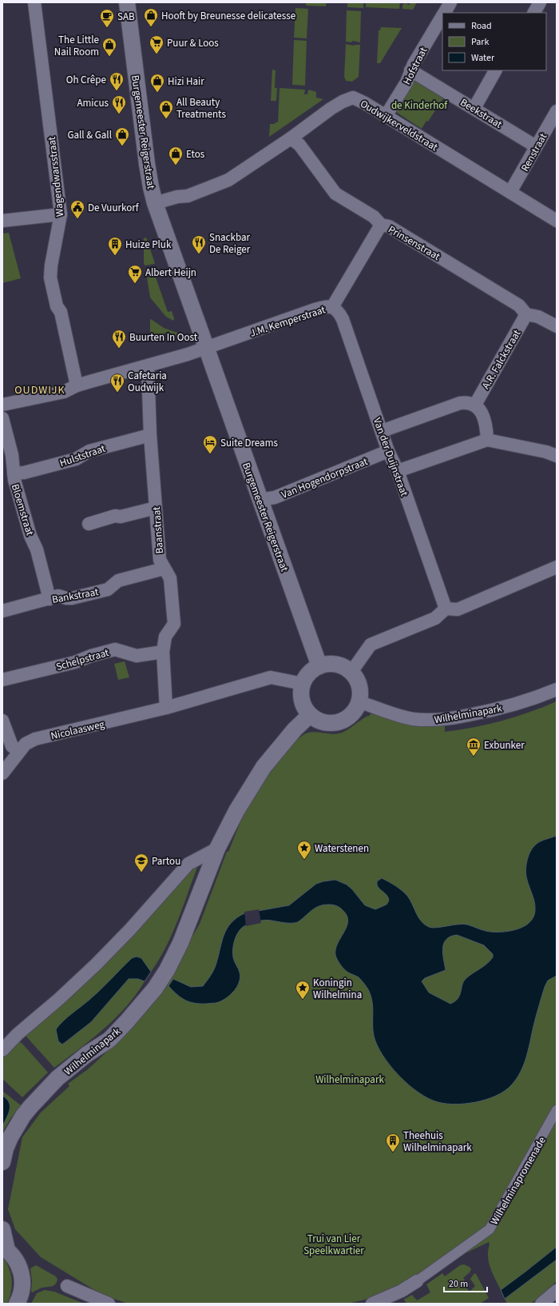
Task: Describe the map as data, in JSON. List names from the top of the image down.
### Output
{
  "streets": {
    "street": [
      "Hofstraat",
      "Beekstraat",
      "Oudwijkerveldstraat",
      "Burgemeester Reigerstraat",
      "Renstraat",
      "Wagendwarsstraat",
      "Prinsenstraat",
      "J.M. Kemperstraat",
      "A.R. Falckstraat",
      "Hulststraat",
      "Van der Duijnstraat",
      "Van Hogendorpstraat",
      "Bloemstraat",
      "Baanstraat",
      "Bankstraat",
      "Schelpstraat",
      "Wilhelminapark",
      "Nicolaasweg",
      "Wilhelminapromenade"
    ]
  },
  "crossings": [
    ["Hofstraat", "Beekstraat"],
    ["Hofstraat", "Oudwijkerveldstraat"],
    ["Beekstraat", "Renstraat"],
    ["Oudwijkerveldstraat", "Burgemeester Reigerstraat"],
    ["Oudwijkerveldstraat", "Renstraat"],
    ["Oudwijkerveldstraat", "Prinsenstraat"],
    ["Burgemeester Reigerstraat", "J.M. Kemperstraat"],
    ["Burgemeester Reigerstraat", "Van Hogendorpstraat"],
    ["Burgemeester Reigerstraat", "Wilhelminapark"],
    ["Burgemeester Reigerstraat", "Nicolaasweg"],
    ["Prinsenstraat", "J.M. Kemperstraat"],
    ["Prinsenstraat", "A.R. Falckstraat"],
    ["J.M. Kemperstraat", "Van der Duijnstraat"],
    ["Hulststraat", "Bloemstraat"],
    ["Hulststraat", "Baanstraat"],
    ["Van der Duijnstraat", "Van Hogendorpstraat"],
    ["Bloemstraat", "Bankstraat"],
    ["Baanstraat", "Bankstraat"],
    ["Baanstraat", "Schelpstraat"],
    ["Baanstraat", "Nicolaasweg"],
    ["Wilhelminapark", "Nicolaasweg"]
  ],
  "districts": ["OUDWIJK"],
  "parks": ["de Kinderhof", "Wilhelminapark", "Trui van Lier Speelkwartier"],
  "places": {
    "shop": [
      "Hooft by Breunesse delicatesse",
      "The Little Nail Room",
      "Hizi Hair",
      "All Beauty Treatments",
      "Gall & Gall",
      "Etos"
    ],
    "cafe": ["SAB"],
    "supermarket": ["Puur & Loos", "Albert Heijn"],
    "restaurant": [
      "Oh Crêpe",
      "Amicus",
      "Snackbar De Reiger",
      "Buurten In Oost",
      "Cafetaria Oudwijk"
    ],
    "public building": ["De Vuurkorf"],
    "building": ["Huize Pluk", "Theehuis Wilhelminapark"],
    "hotel": ["Suite Dreams"],
    "museum": ["Exbunker"],
    "place": ["Waterstenen", "Koningin Wilhelmina"],
    "school or university": ["Partou"]
  },
  "legend": ["Road", "Park", "Water"],
  "scale_bar": "20 m"
}
